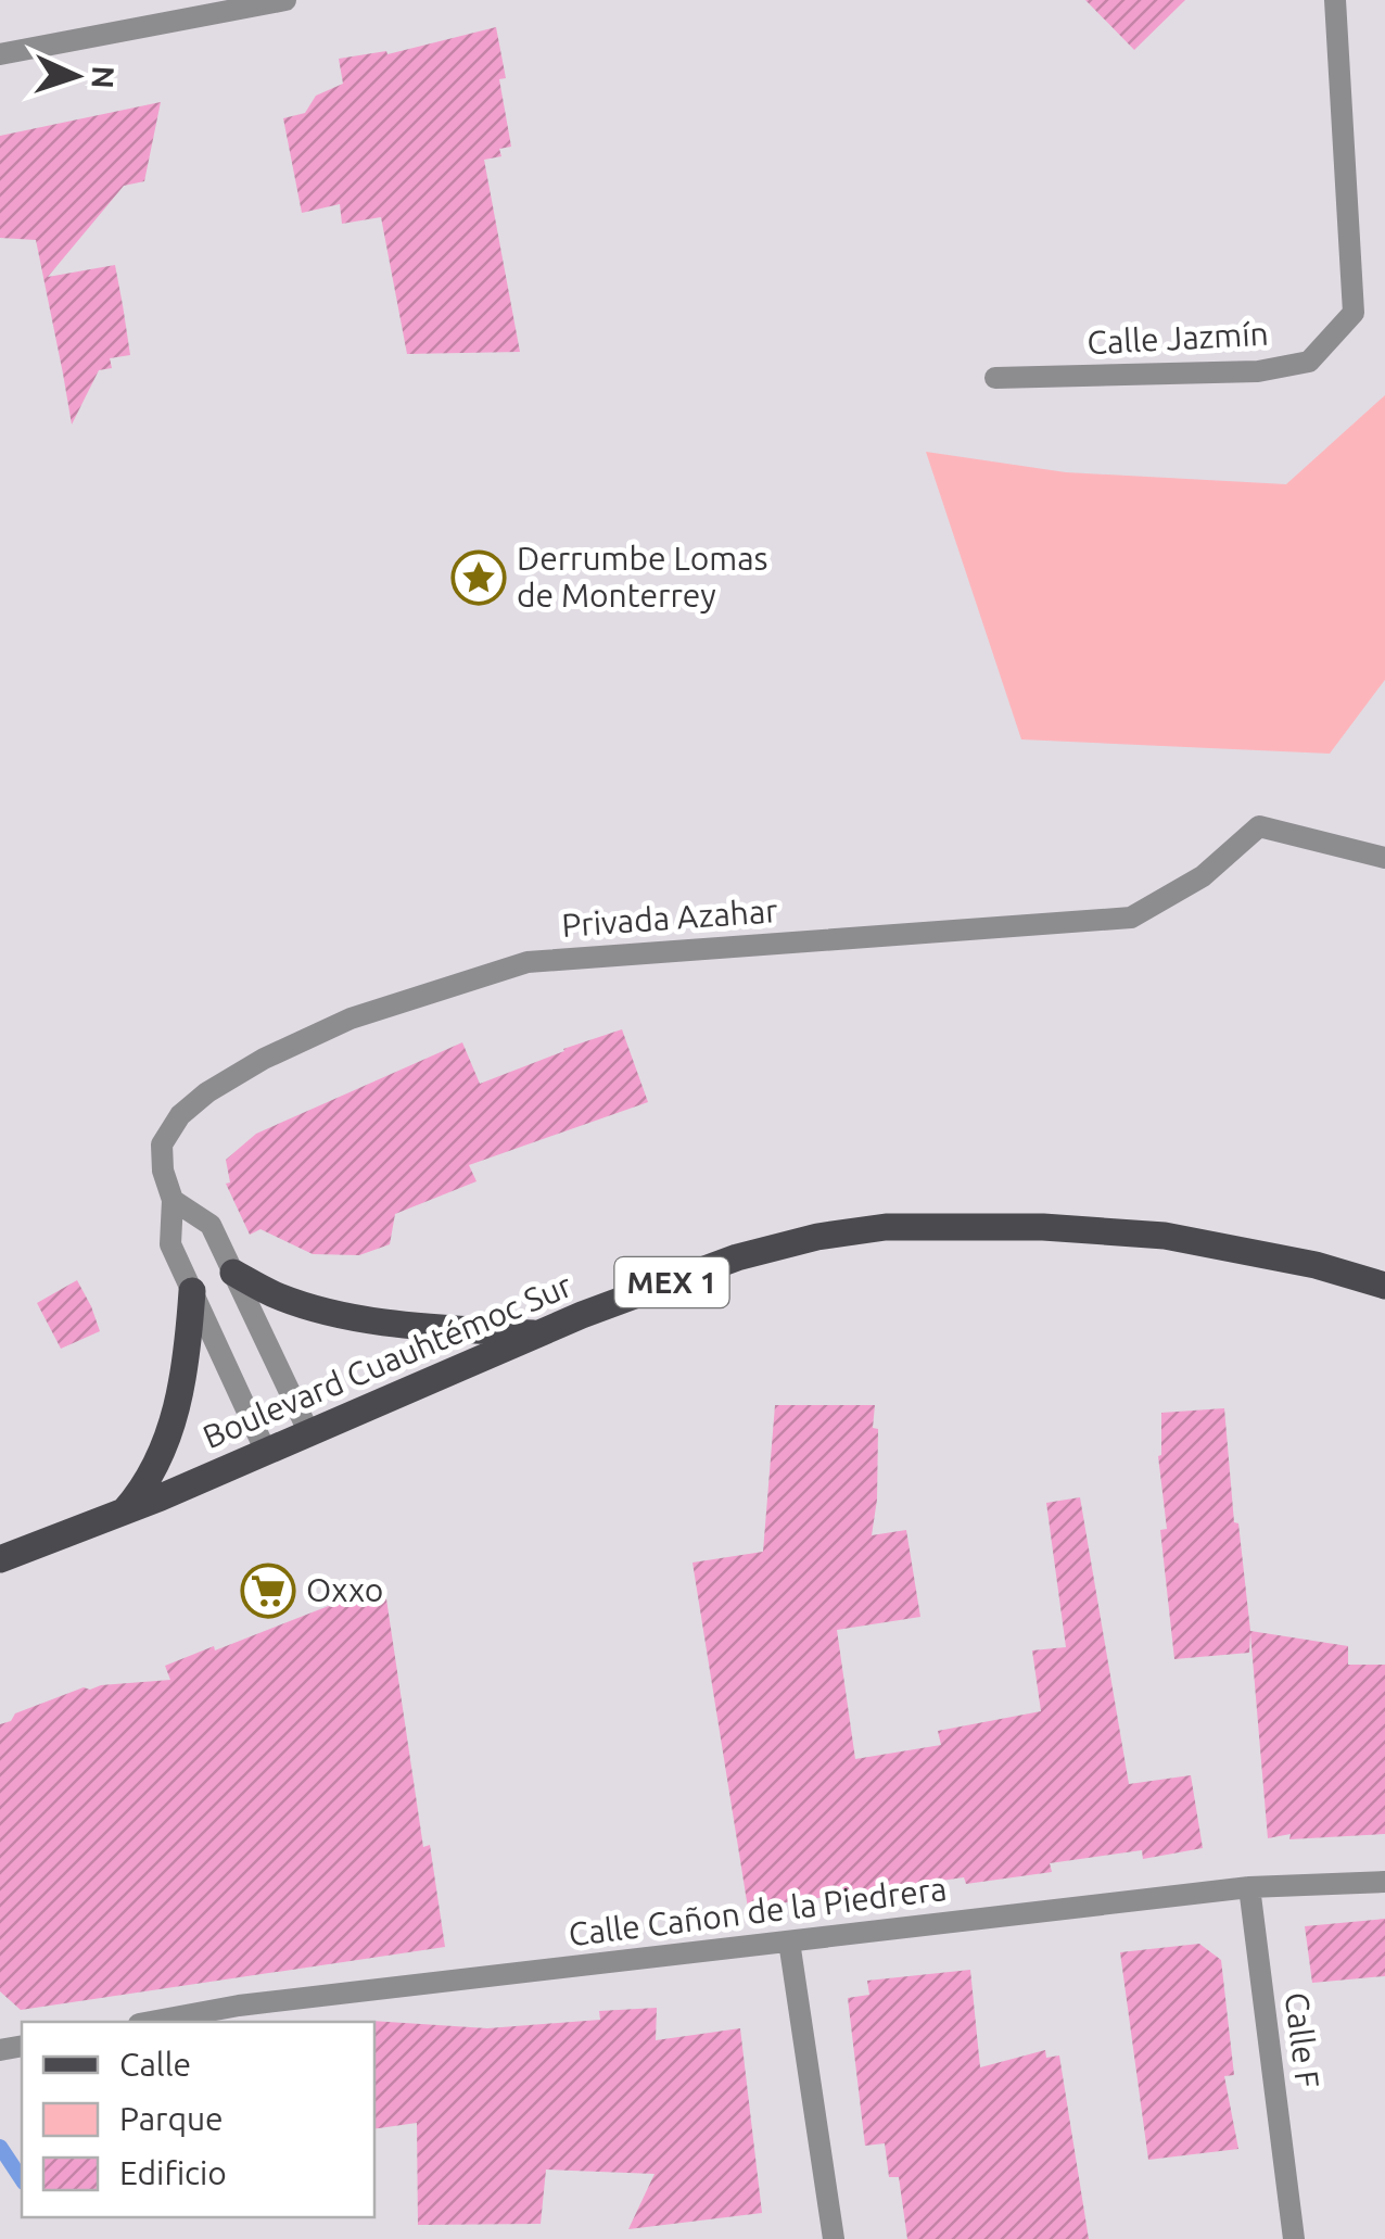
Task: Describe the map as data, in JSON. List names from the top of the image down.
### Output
{
  "streets": {
    "main road": ["MEX 1", "Boulevard Cuauhtémoc Sur"],
    "street": [
      "Calle Jazmín",
      "Privada Azahar",
      "Calle Cañon de la Piedrera",
      "Calle F"
    ]
  },
  "crossings": [
    ["Privada Azahar", "Boulevard Cuauhtémoc Sur"],
    ["Calle Cañon de la Piedrera", "Calle F"]
  ],
  "places": {
    "place": ["Derrumbe Lomas de Monterrey"],
    "supermarket": ["Oxxo"]
  },
  "legend": ["Calle", "Parque", "Edificio"],
  "north": "right"
}
